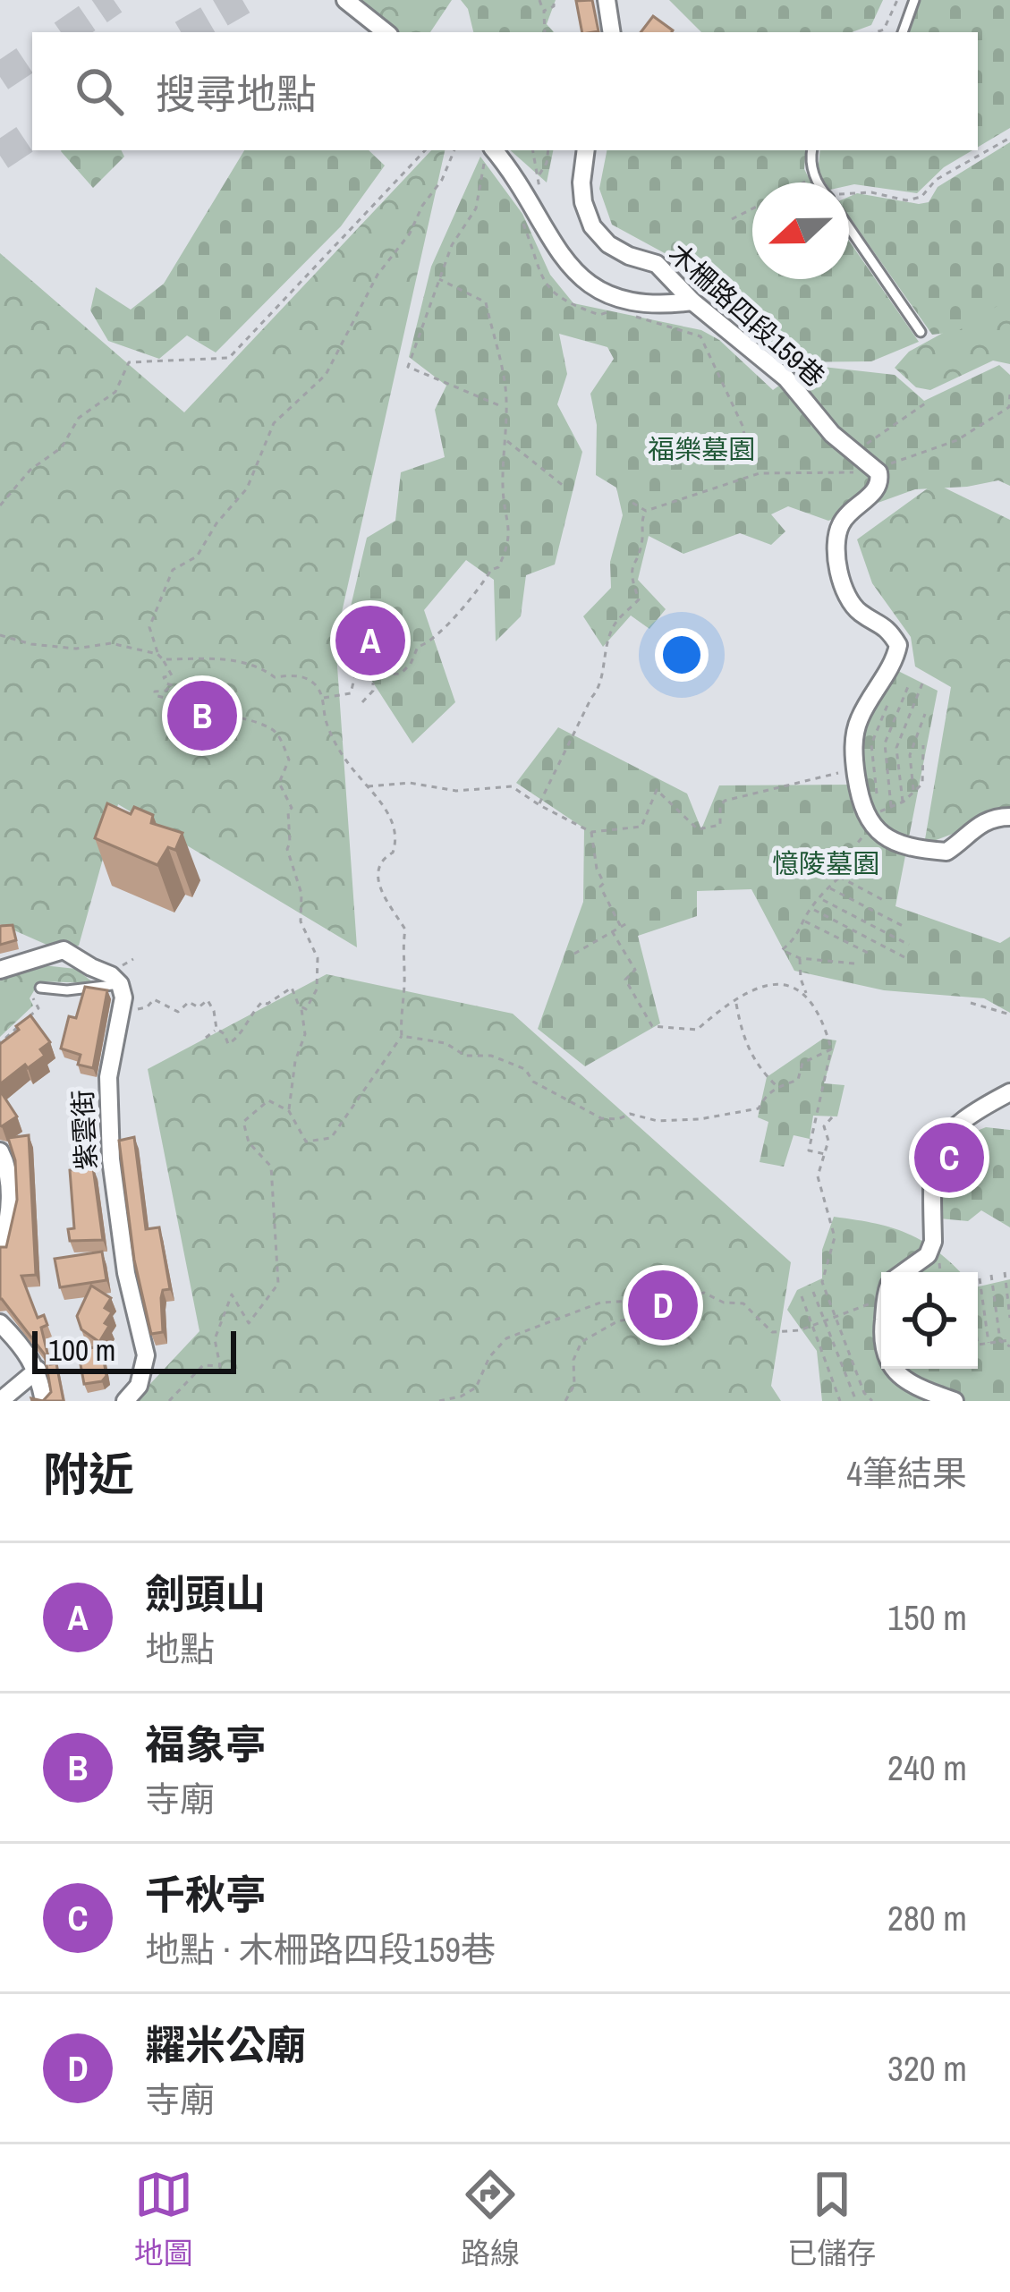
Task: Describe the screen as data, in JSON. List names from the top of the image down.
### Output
{
  "streets": {
    "street": ["木柵路四段159巷", "紫雲街"]
  },
  "parks": ["福樂墓園", "憶陵墓園"],
  "scale_bar": "100 m",
  "north": "left",
  "page": {
    "search": "搜尋地點",
    "pins": [
      "A",
      "B",
      "C",
      "D"
    ],
    "scale": "100 m",
    "heading": ["附近", "4筆結果"],
    "list": [
      {
        "mark": "A",
        "name": "劍頭山",
        "note": "地點",
        "value": "150 m"
      },
      {
        "mark": "B",
        "name": "福象亭",
        "note": "寺廟",
        "value": "240 m"
      },
      {
        "mark": "C",
        "name": "千秋亭",
        "note": "地點 · 木柵路四段159巷",
        "value": "280 m"
      },
      {
        "mark": "D",
        "name": "糶米公廟",
        "note": "寺廟",
        "value": "320 m"
      }
    ],
    "nav": ["地圖", "路線", "已儲存"]
  }
}
